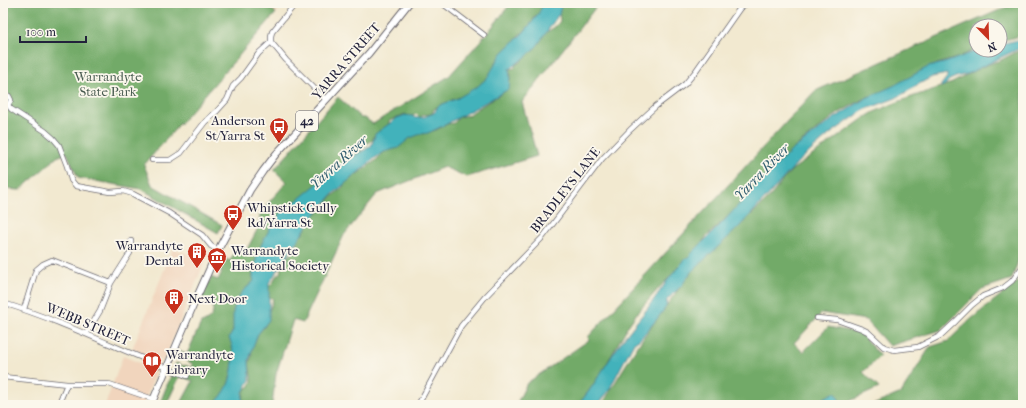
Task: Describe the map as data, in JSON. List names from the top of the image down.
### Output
{
  "streets": {
    "main road": ["YARRA STREET", "42"],
    "street": ["BRADLEYS LANE", "WEBB STREET"]
  },
  "crossings": [
    ["YARRA STREET", "WEBB STREET"]
  ],
  "water": ["Yarra River"],
  "parks": ["Warrandyte State Park"],
  "places": {
    "bus stop": ["Anderson St/Yarra St", "Whipstick Gully Rd/Yarra St"],
    "building": ["Warrandyte Dental", "Next Door"],
    "museum": ["Warrandyte Historical Society"],
    "library": ["Warrandyte Library"]
  },
  "scale_bar": "100 m",
  "north": "bottom right"
}
